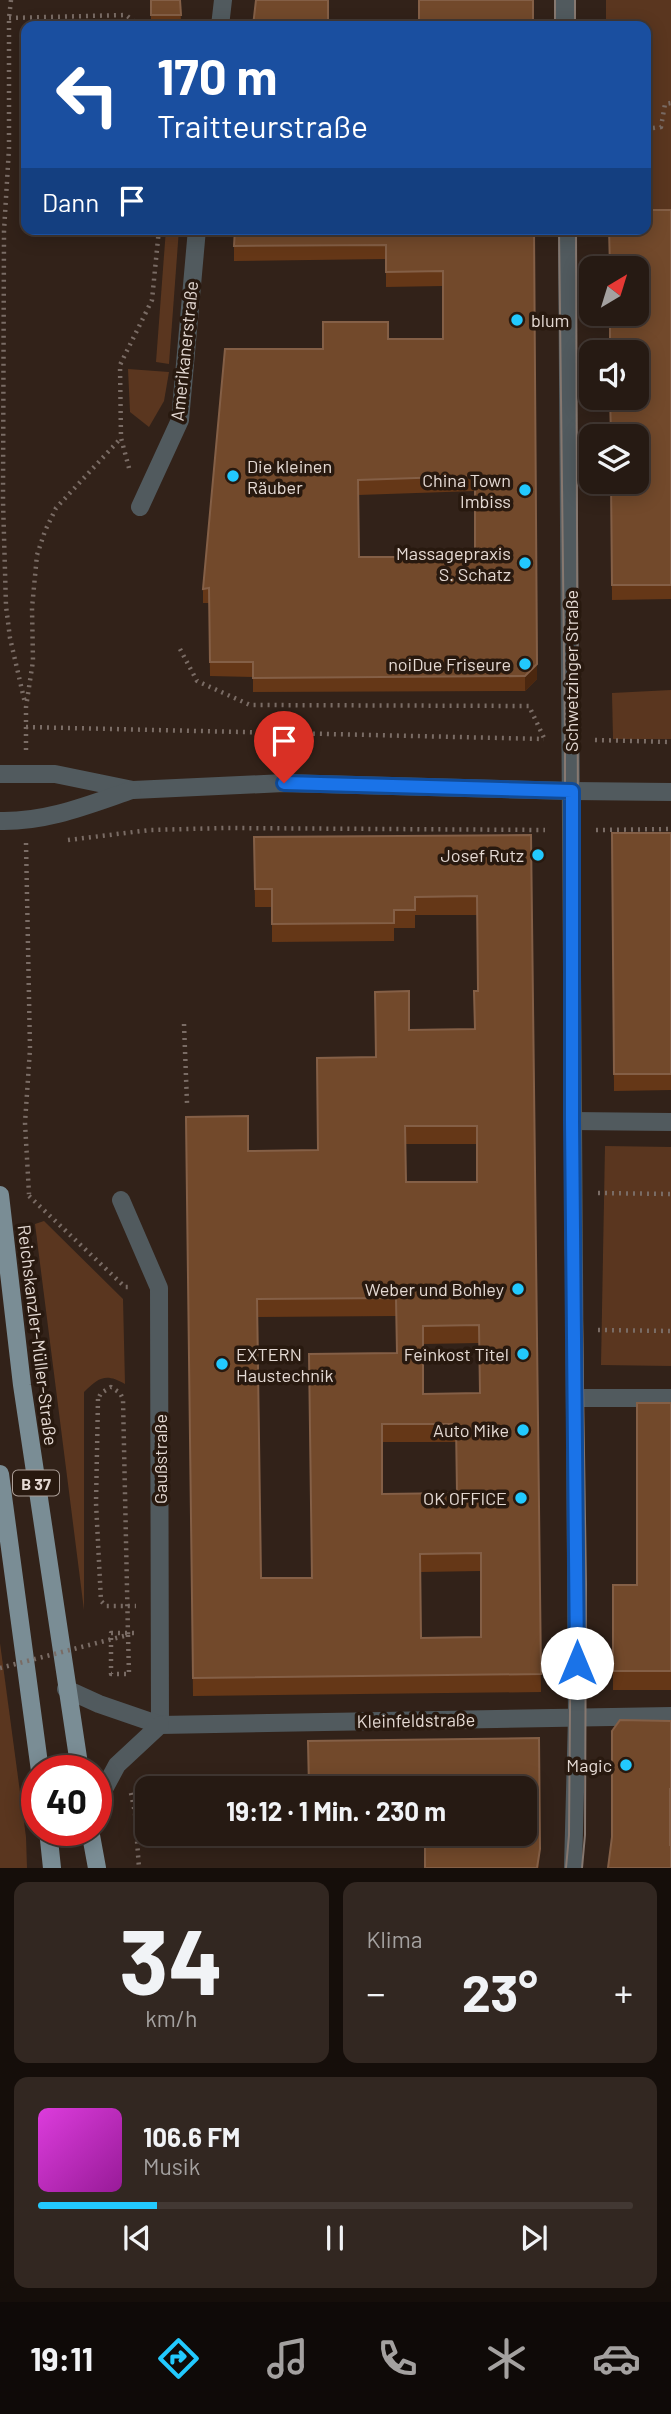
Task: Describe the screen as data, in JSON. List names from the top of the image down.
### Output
{
  "streets": {
    "main road": ["Reichskanzler-Müller-Straße", "B 37"],
    "street": [
      "Amerikanerstraße",
      "Schwetzinger Straße",
      "Gaußstraße",
      "Kleinfeldstraße"
    ]
  },
  "crossings": [
    ["Schwetzinger Straße", "Kleinfeldstraße"],
    ["Reichskanzler-Müller-Straße", "Kleinfeldstraße"],
    ["Gaußstraße", "Kleinfeldstraße"]
  ],
  "places": [
    "blum",
    "Die kleinen Räuber",
    "China Town Imbiss",
    "Massagepraxis S. Schatz",
    "noiDue Friseure",
    "Josef Rutz",
    "Weber und Bohley",
    "Feinkost Titel",
    "EXTERN Haustechnik",
    "Auto Mike",
    "OK OFFICE",
    "Magic"
  ],
  "north": "top right",
  "page": {
    "turn": ["170 m", "Traitteurstraße"],
    "then": "Dann",
    "limit": "40",
    "trip": "19:12 · 1 Min. · 230 m",
    "tile": [
      ["34", "km/h"],
      "Klima"
    ],
    "heat": ["−", "23°", "+"],
    "song": ["106.6 FM", "Musik"],
    "tabs": "19:11"
  }
}
